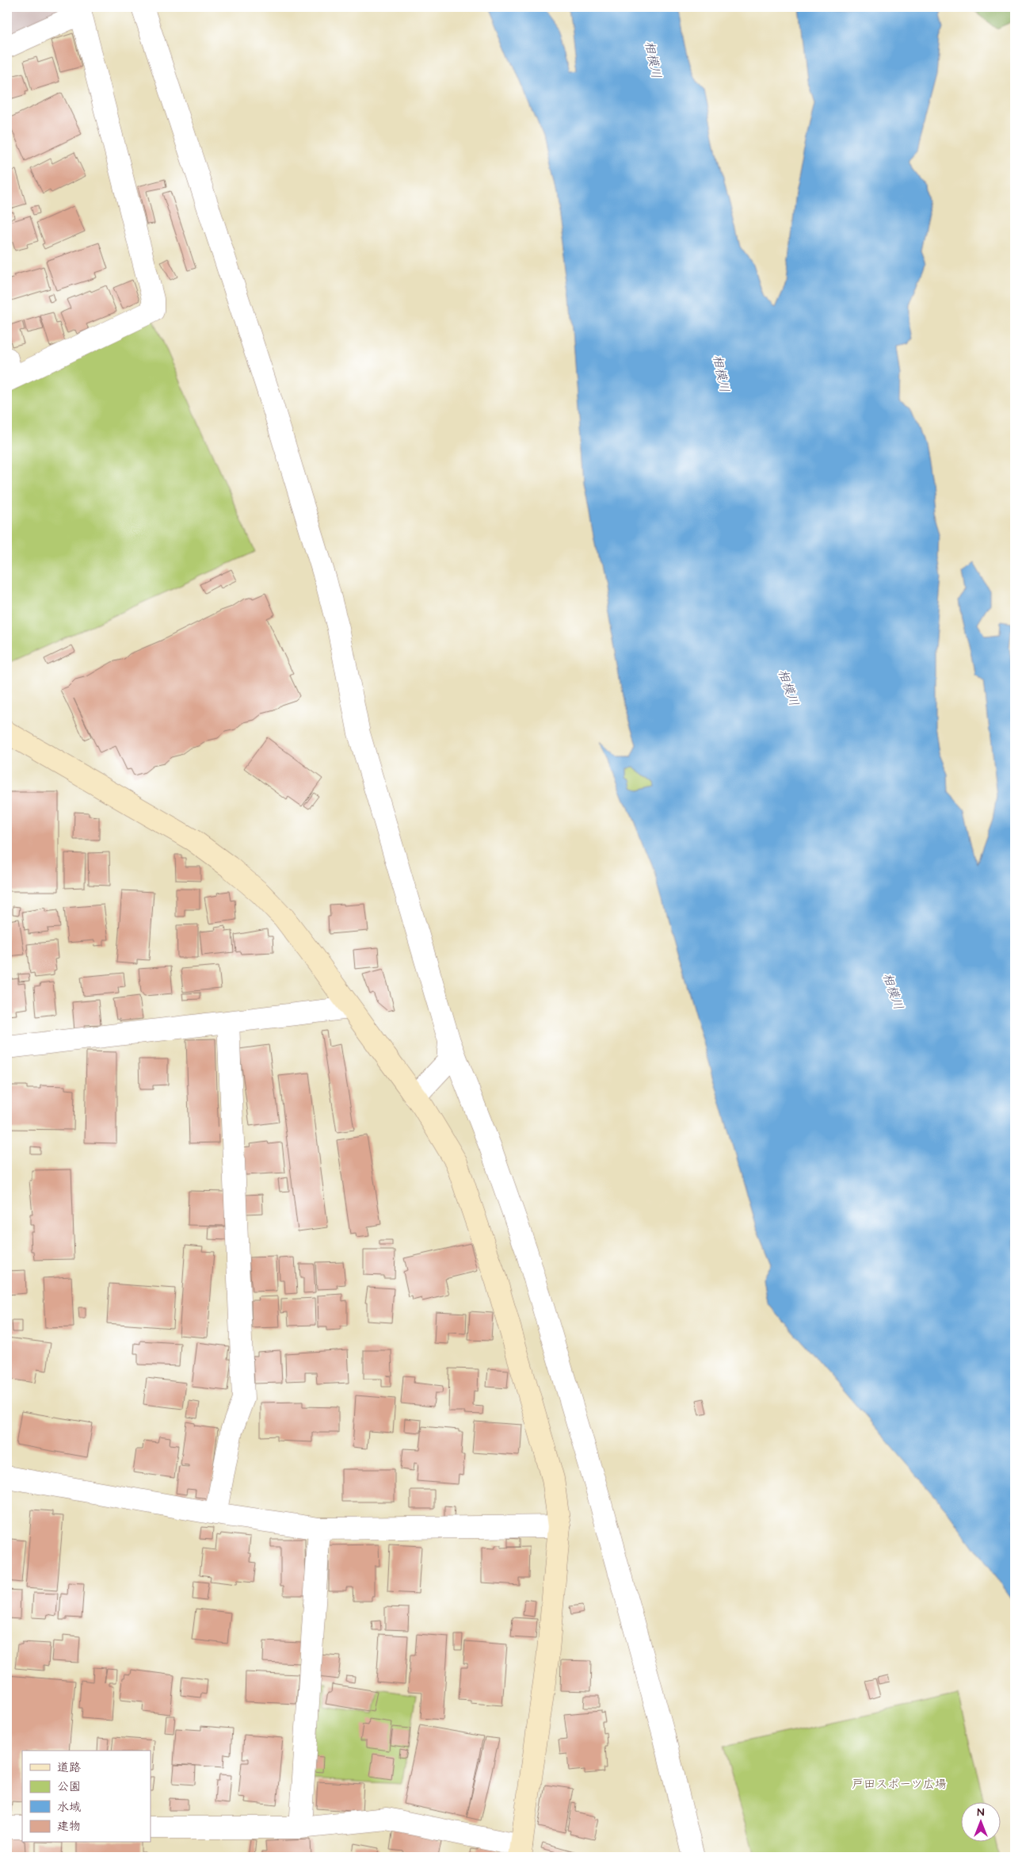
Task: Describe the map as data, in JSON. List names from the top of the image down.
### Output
{
  "water": ["相模川"],
  "parks": ["戸田スポーツ広場"],
  "legend": [
    "道路",
    "公園",
    "水域",
    "建物"
  ],
  "north": "top"
}
